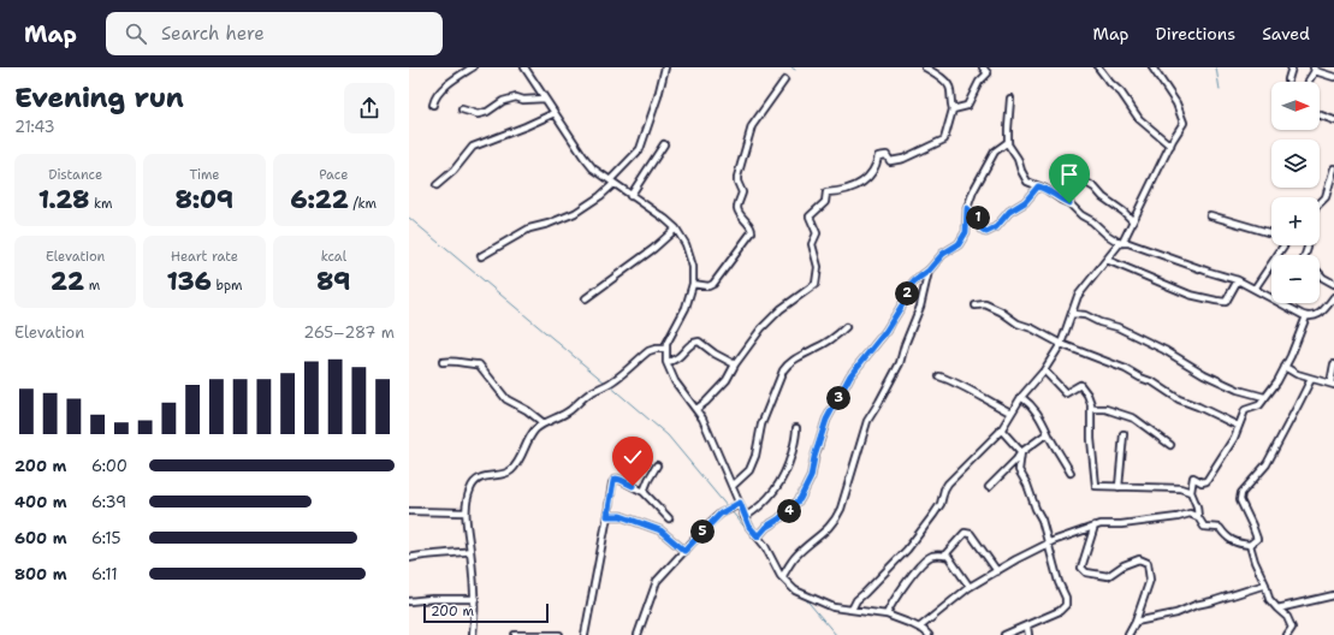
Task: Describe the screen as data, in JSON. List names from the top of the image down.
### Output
{
  "scale_bar": "200 m",
  "north": "right",
  "page": {
    "header": "Map",
    "search": "Search here",
    "nav": ["Map", "Directions", "Saved"],
    "heading": ["Evening run", "21:43"],
    "map_buttons": ["+", "−"],
    "stats": [
      ["Distance", "1.28 km"],
      ["Time", "8:09"],
      ["Pace", "6:22 /km"],
      ["Elevation", "22 m"],
      ["Heart rate", "136 bpm"],
      ["kcal", "89"]
    ],
    "pins": [
      "1",
      "2",
      "3",
      "4",
      "5"
    ],
    "chart": ["Elevation", "265–287 m"],
    "list": [
      {
        "name": "200 m",
        "note": "6:00"
      },
      {
        "name": "400 m",
        "note": "6:39"
      },
      {
        "name": "600 m",
        "note": "6:15"
      },
      {
        "name": "800 m",
        "note": "6:11"
      }
    ],
    "scale": "200 m"
  }
}
